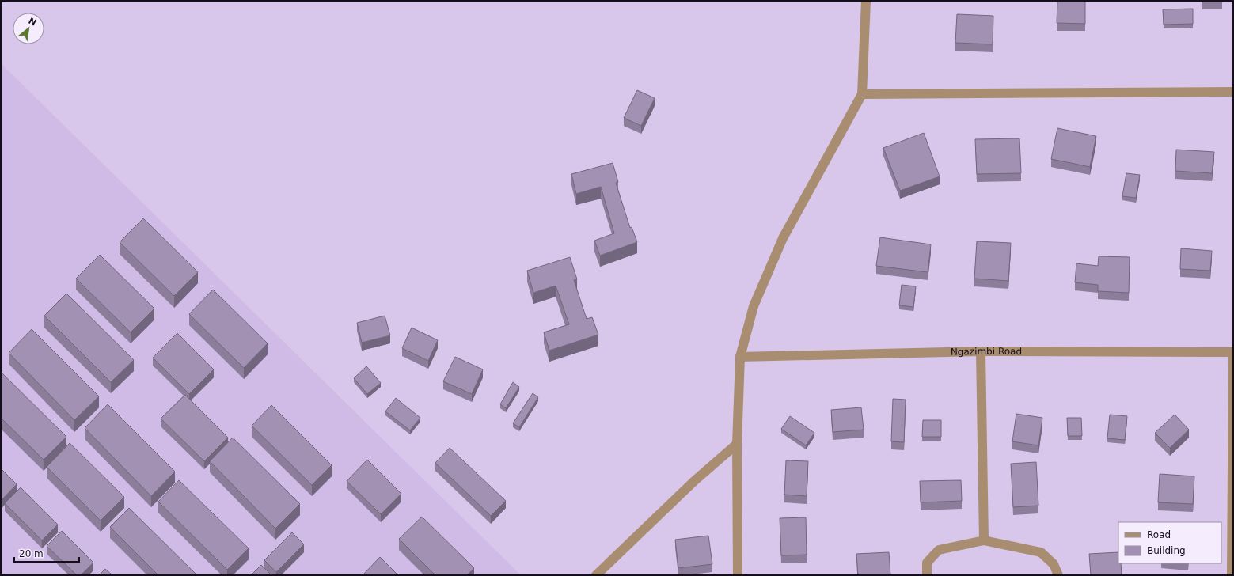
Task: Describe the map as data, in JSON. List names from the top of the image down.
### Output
{
  "streets": {
    "street": ["Ngazimbi Road"]
  },
  "legend": ["Road", "Building"],
  "scale_bar": "20 m",
  "north": "top right"
}
